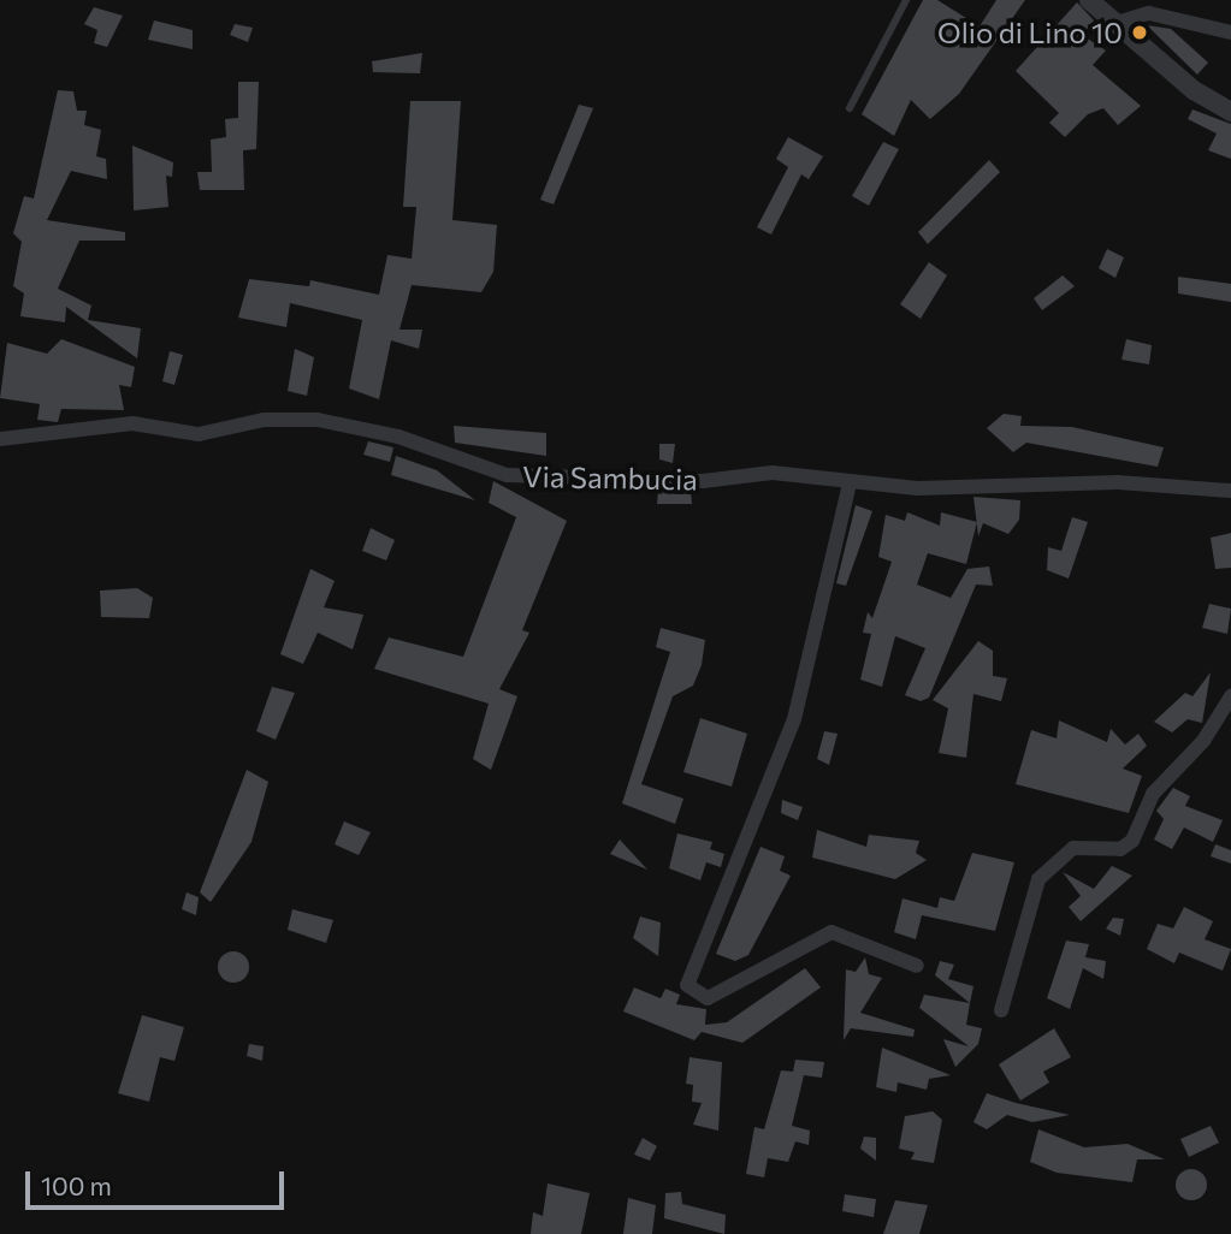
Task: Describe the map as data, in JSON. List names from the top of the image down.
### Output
{
  "streets": {
    "street": ["Via Sambucia"]
  },
  "places": ["Olio di Lino 10"],
  "scale_bar": "100 m"
}
